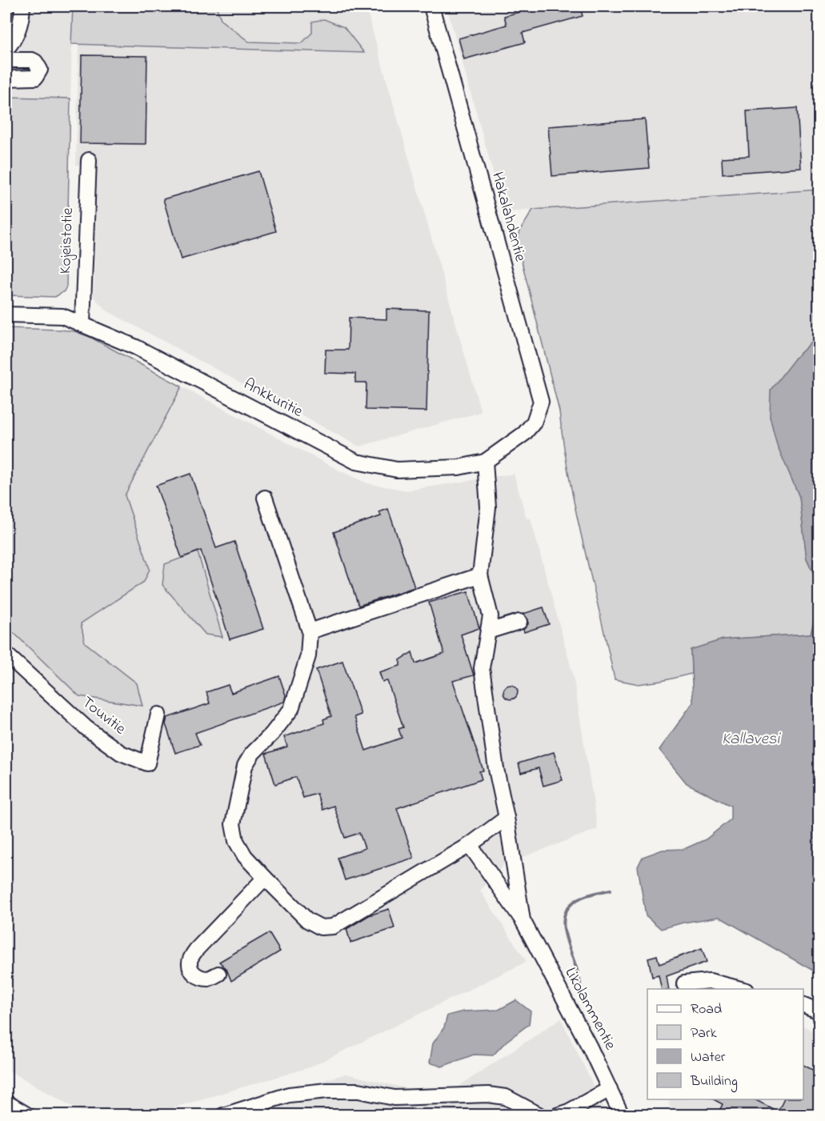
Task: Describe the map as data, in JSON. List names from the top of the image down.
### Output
{
  "streets": {
    "street": [
      "Hakalahdentie",
      "Kojeistotie",
      "Ankkuritie",
      "Touvitie",
      "Likolammentie"
    ]
  },
  "crossings": [
    ["Hakalahdentie", "Ankkuritie"],
    ["Kojeistotie", "Ankkuritie"]
  ],
  "water": ["Kallavesi"],
  "legend": [
    "Road",
    "Park",
    "Water",
    "Building"
  ]
}
